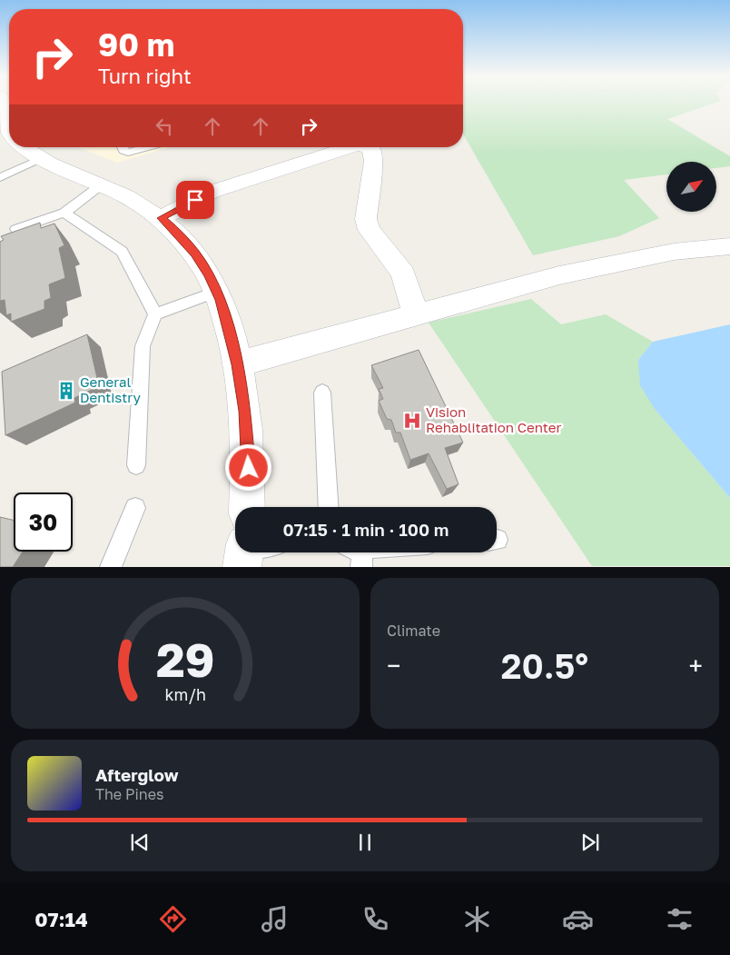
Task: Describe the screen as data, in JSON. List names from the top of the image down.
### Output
{
  "places": {
    "building": ["General Dentistry"],
    "hospital": ["Vision Rehablitation Center"]
  },
  "north": "top right",
  "page": {
    "turn": ["90 m", "Turn right"],
    "limit": "30",
    "trip": "07:15 · 1 min · 100 m",
    "tile": "Climate",
    "heat": ["−", "20.5°", "+"],
    "song": ["Afterglow", "The Pines"],
    "tabs": "07:14",
    "gauge": ["29", "km/h"]
  }
}
